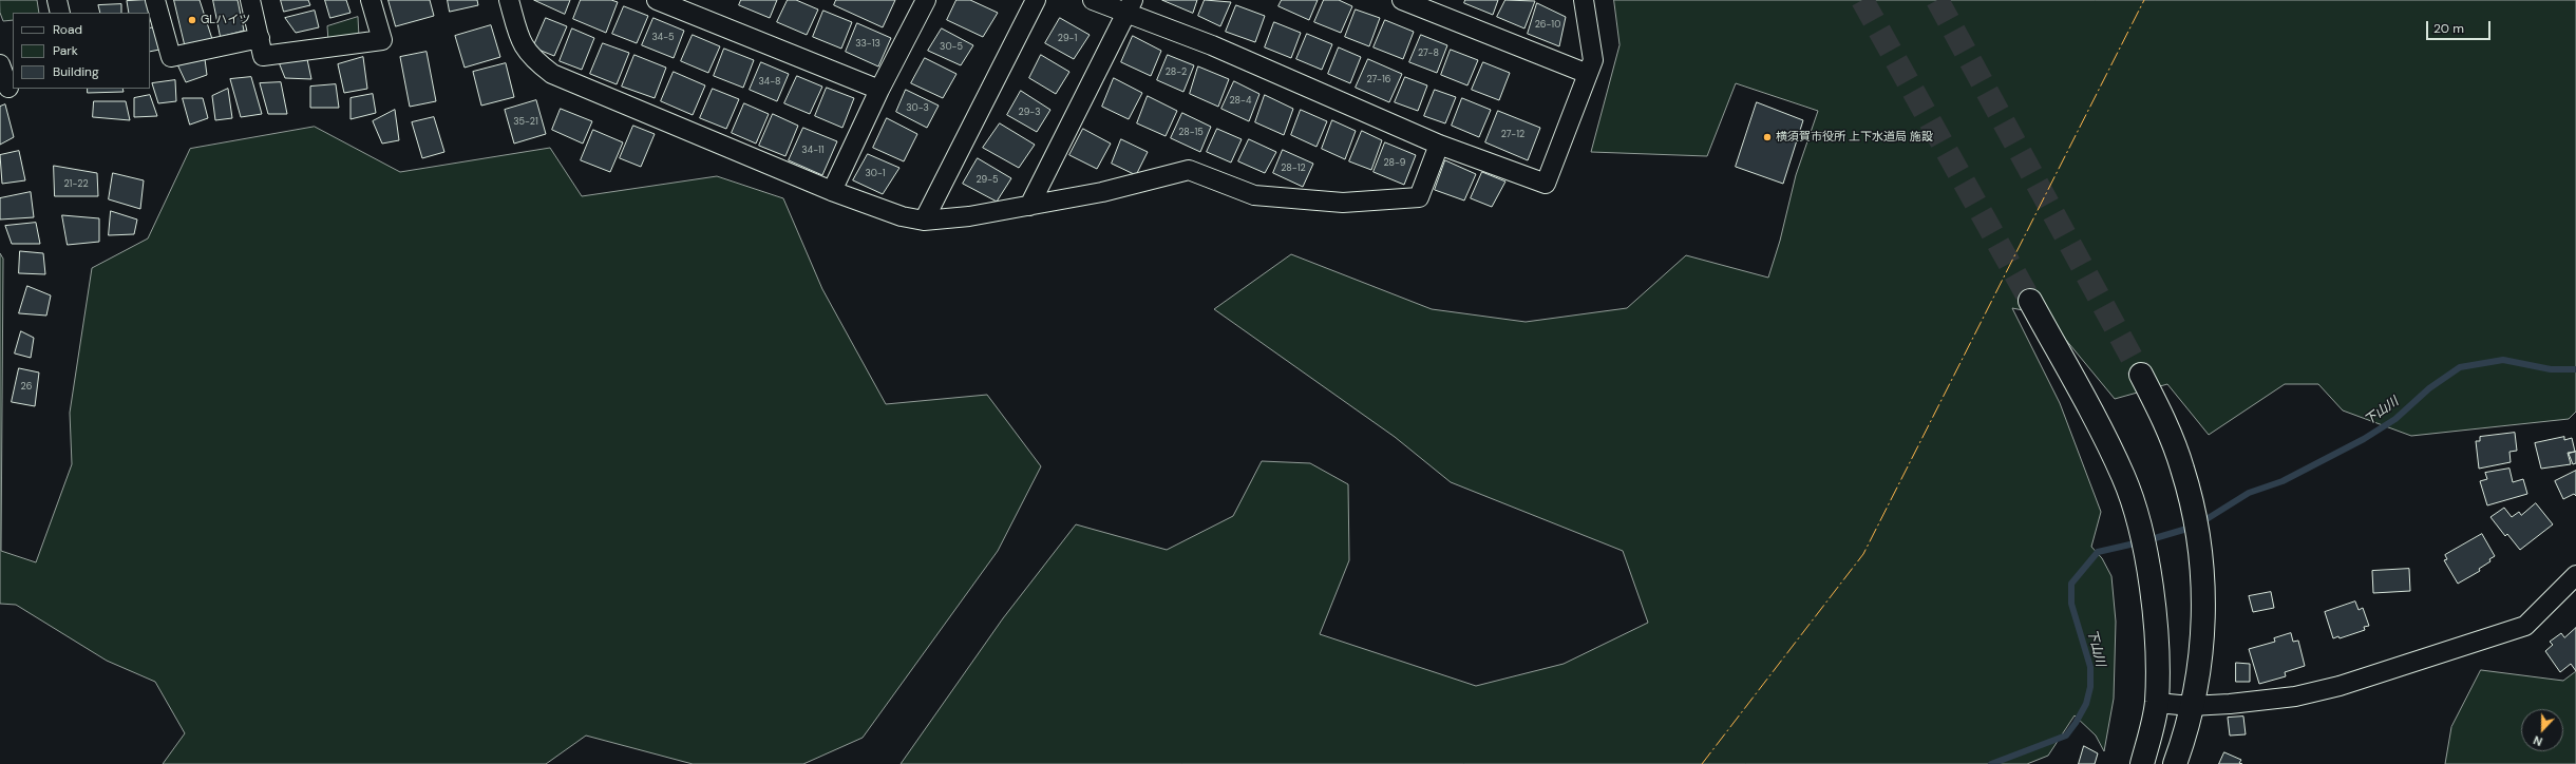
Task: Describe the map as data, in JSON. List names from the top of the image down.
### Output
{
  "water": ["下山川"],
  "places": ["GLハイツ", "横須賀市役所 上下水道局 施設"],
  "house_numbers": [
    "26-10",
    "34-5",
    "29-1",
    "33-13",
    "30-5",
    "27-8",
    "28-2",
    "27-16",
    "34-8",
    "28-4",
    "30-3",
    "29-3",
    "35-21",
    "28-15",
    "27-12",
    "34-11",
    "28-9",
    "28-12",
    "30-1",
    "29-5",
    "21-22",
    "26"
  ],
  "legend": ["Road", "Park", "Building"],
  "scale_bar": "20 m",
  "north": "bottom"
}
